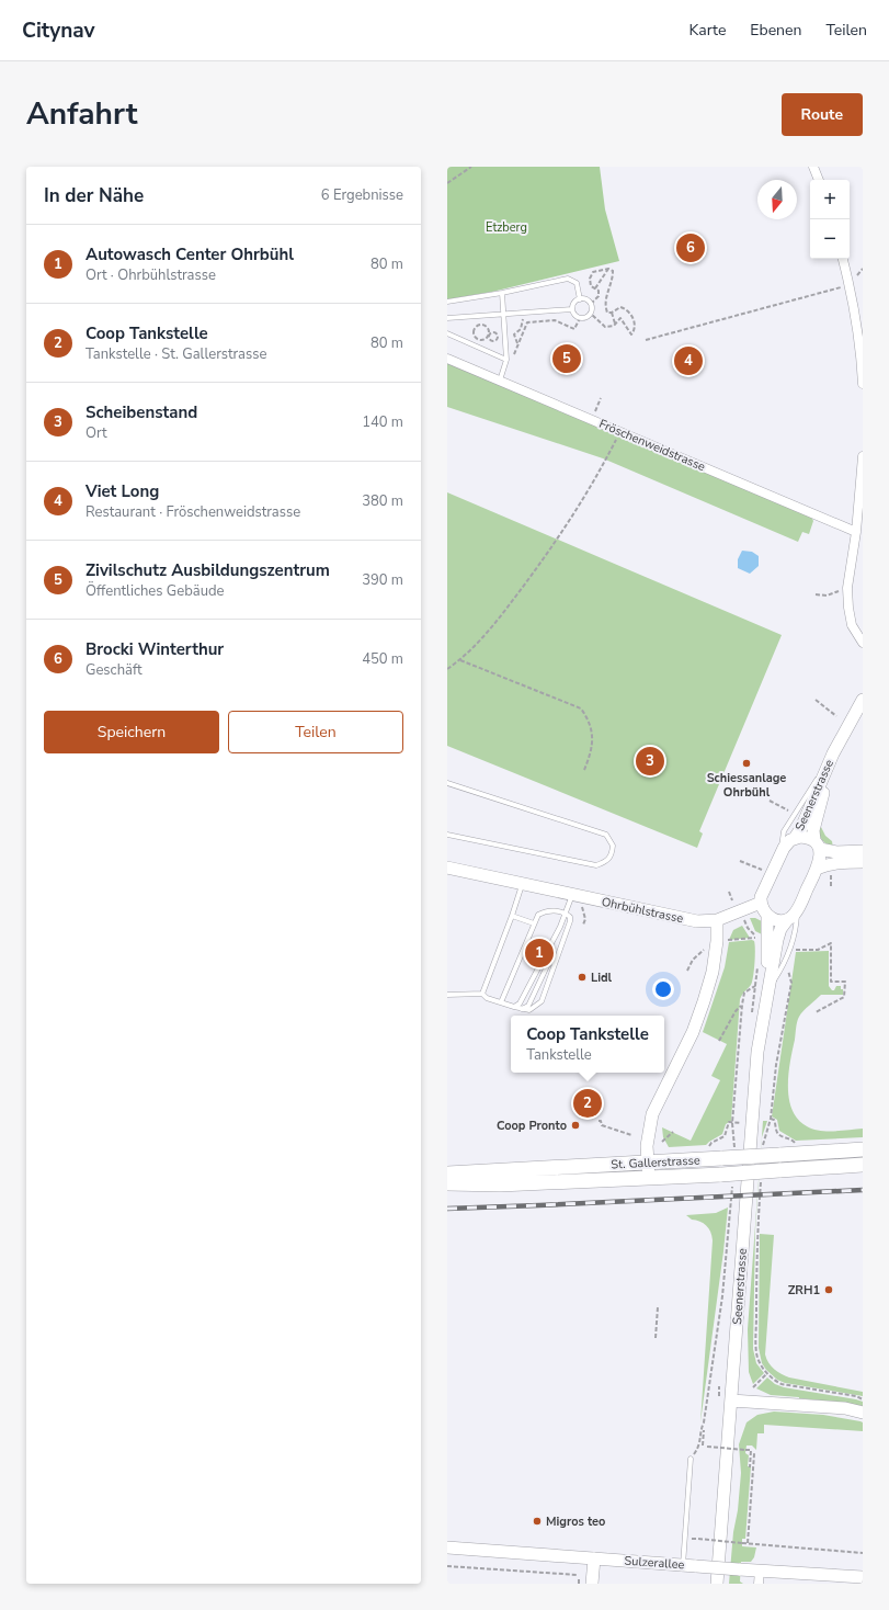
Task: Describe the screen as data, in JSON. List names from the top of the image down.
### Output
{
  "streets": {
    "main road": [
      "Seenerstrasse",
      "Ohrbühlstrasse",
      "St. Gallerstrasse",
      "Sulzerallee"
    ],
    "street": ["Fröschenweidstrasse"]
  },
  "crossings": [
    ["Seenerstrasse", "Ohrbühlstrasse"]
  ],
  "parks": ["Etzberg"],
  "places": [
    "Schiessanlage Ohrbühl",
    "Lidl",
    "Coop Pronto",
    "ZRH1",
    "Migros teo"
  ],
  "north": "bottom",
  "page": {
    "header": "Citynav",
    "nav": ["Karte", "Ebenen", "Teilen"],
    "title": "Anfahrt",
    "buttons": [
      "Route",
      ["Speichern", "Teilen"]
    ],
    "heading": ["In der Nähe", "6 Ergebnisse"],
    "map_buttons": ["+", "−"],
    "list": [
      {
        "mark": "1",
        "name": "Autowasch Center Ohrbühl",
        "note": "Ort · Ohrbühlstrasse",
        "value": "80 m"
      },
      {
        "mark": "2",
        "name": "Coop Tankstelle",
        "note": "Tankstelle · St. Gallerstrasse",
        "value": "80 m"
      },
      {
        "mark": "3",
        "name": "Scheibenstand",
        "note": "Ort",
        "value": "140 m"
      },
      {
        "mark": "4",
        "name": "Viet Long",
        "note": "Restaurant · Fröschenweidstrasse",
        "value": "380 m"
      },
      {
        "mark": "5",
        "name": "Zivilschutz Ausbildungszentrum",
        "note": "Öffentliches Gebäude",
        "value": "390 m"
      },
      {
        "mark": "6",
        "name": "Brocki Winterthur",
        "note": "Geschäft",
        "value": "450 m"
      }
    ],
    "pins": [
      "6",
      "5",
      "4",
      "3",
      "1",
      "2"
    ],
    "popup": ["Coop Tankstelle", "Tankstelle"]
  }
}
